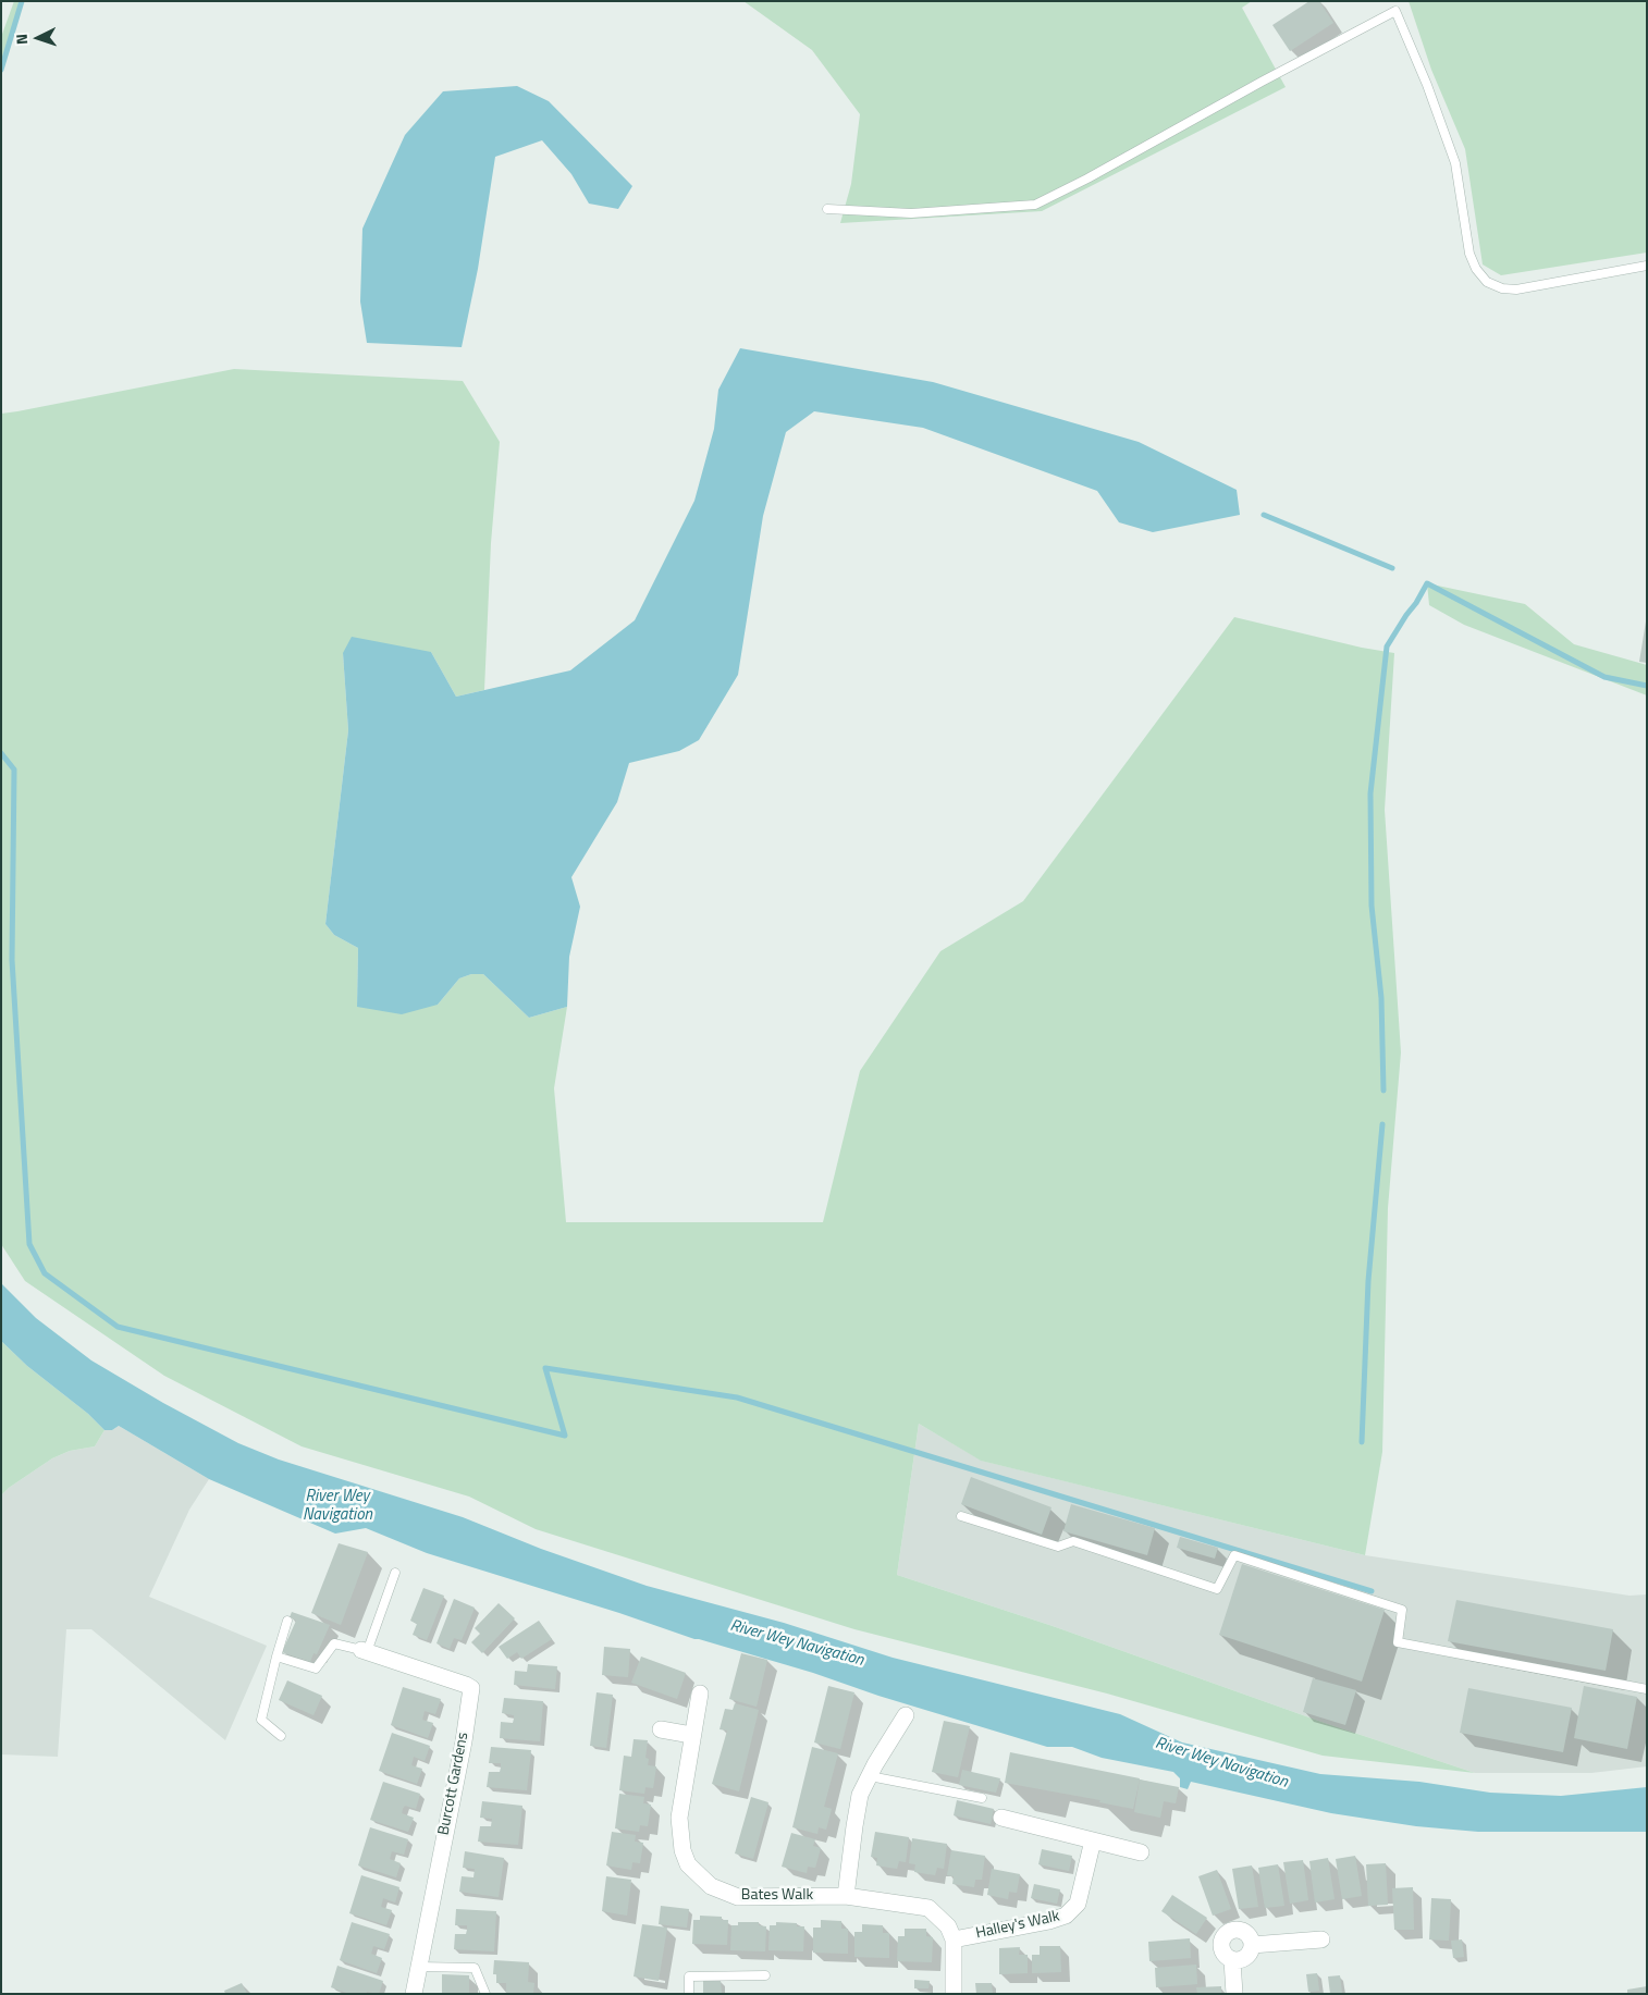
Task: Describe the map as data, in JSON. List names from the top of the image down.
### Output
{
  "streets": {
    "street": ["Burcott Gardens", "Bates Walk", "Halley's Walk"]
  },
  "crossings": [
    ["Bates Walk", "Halley's Walk"]
  ],
  "water": ["River Wey Navigation"],
  "north": "left"
}
